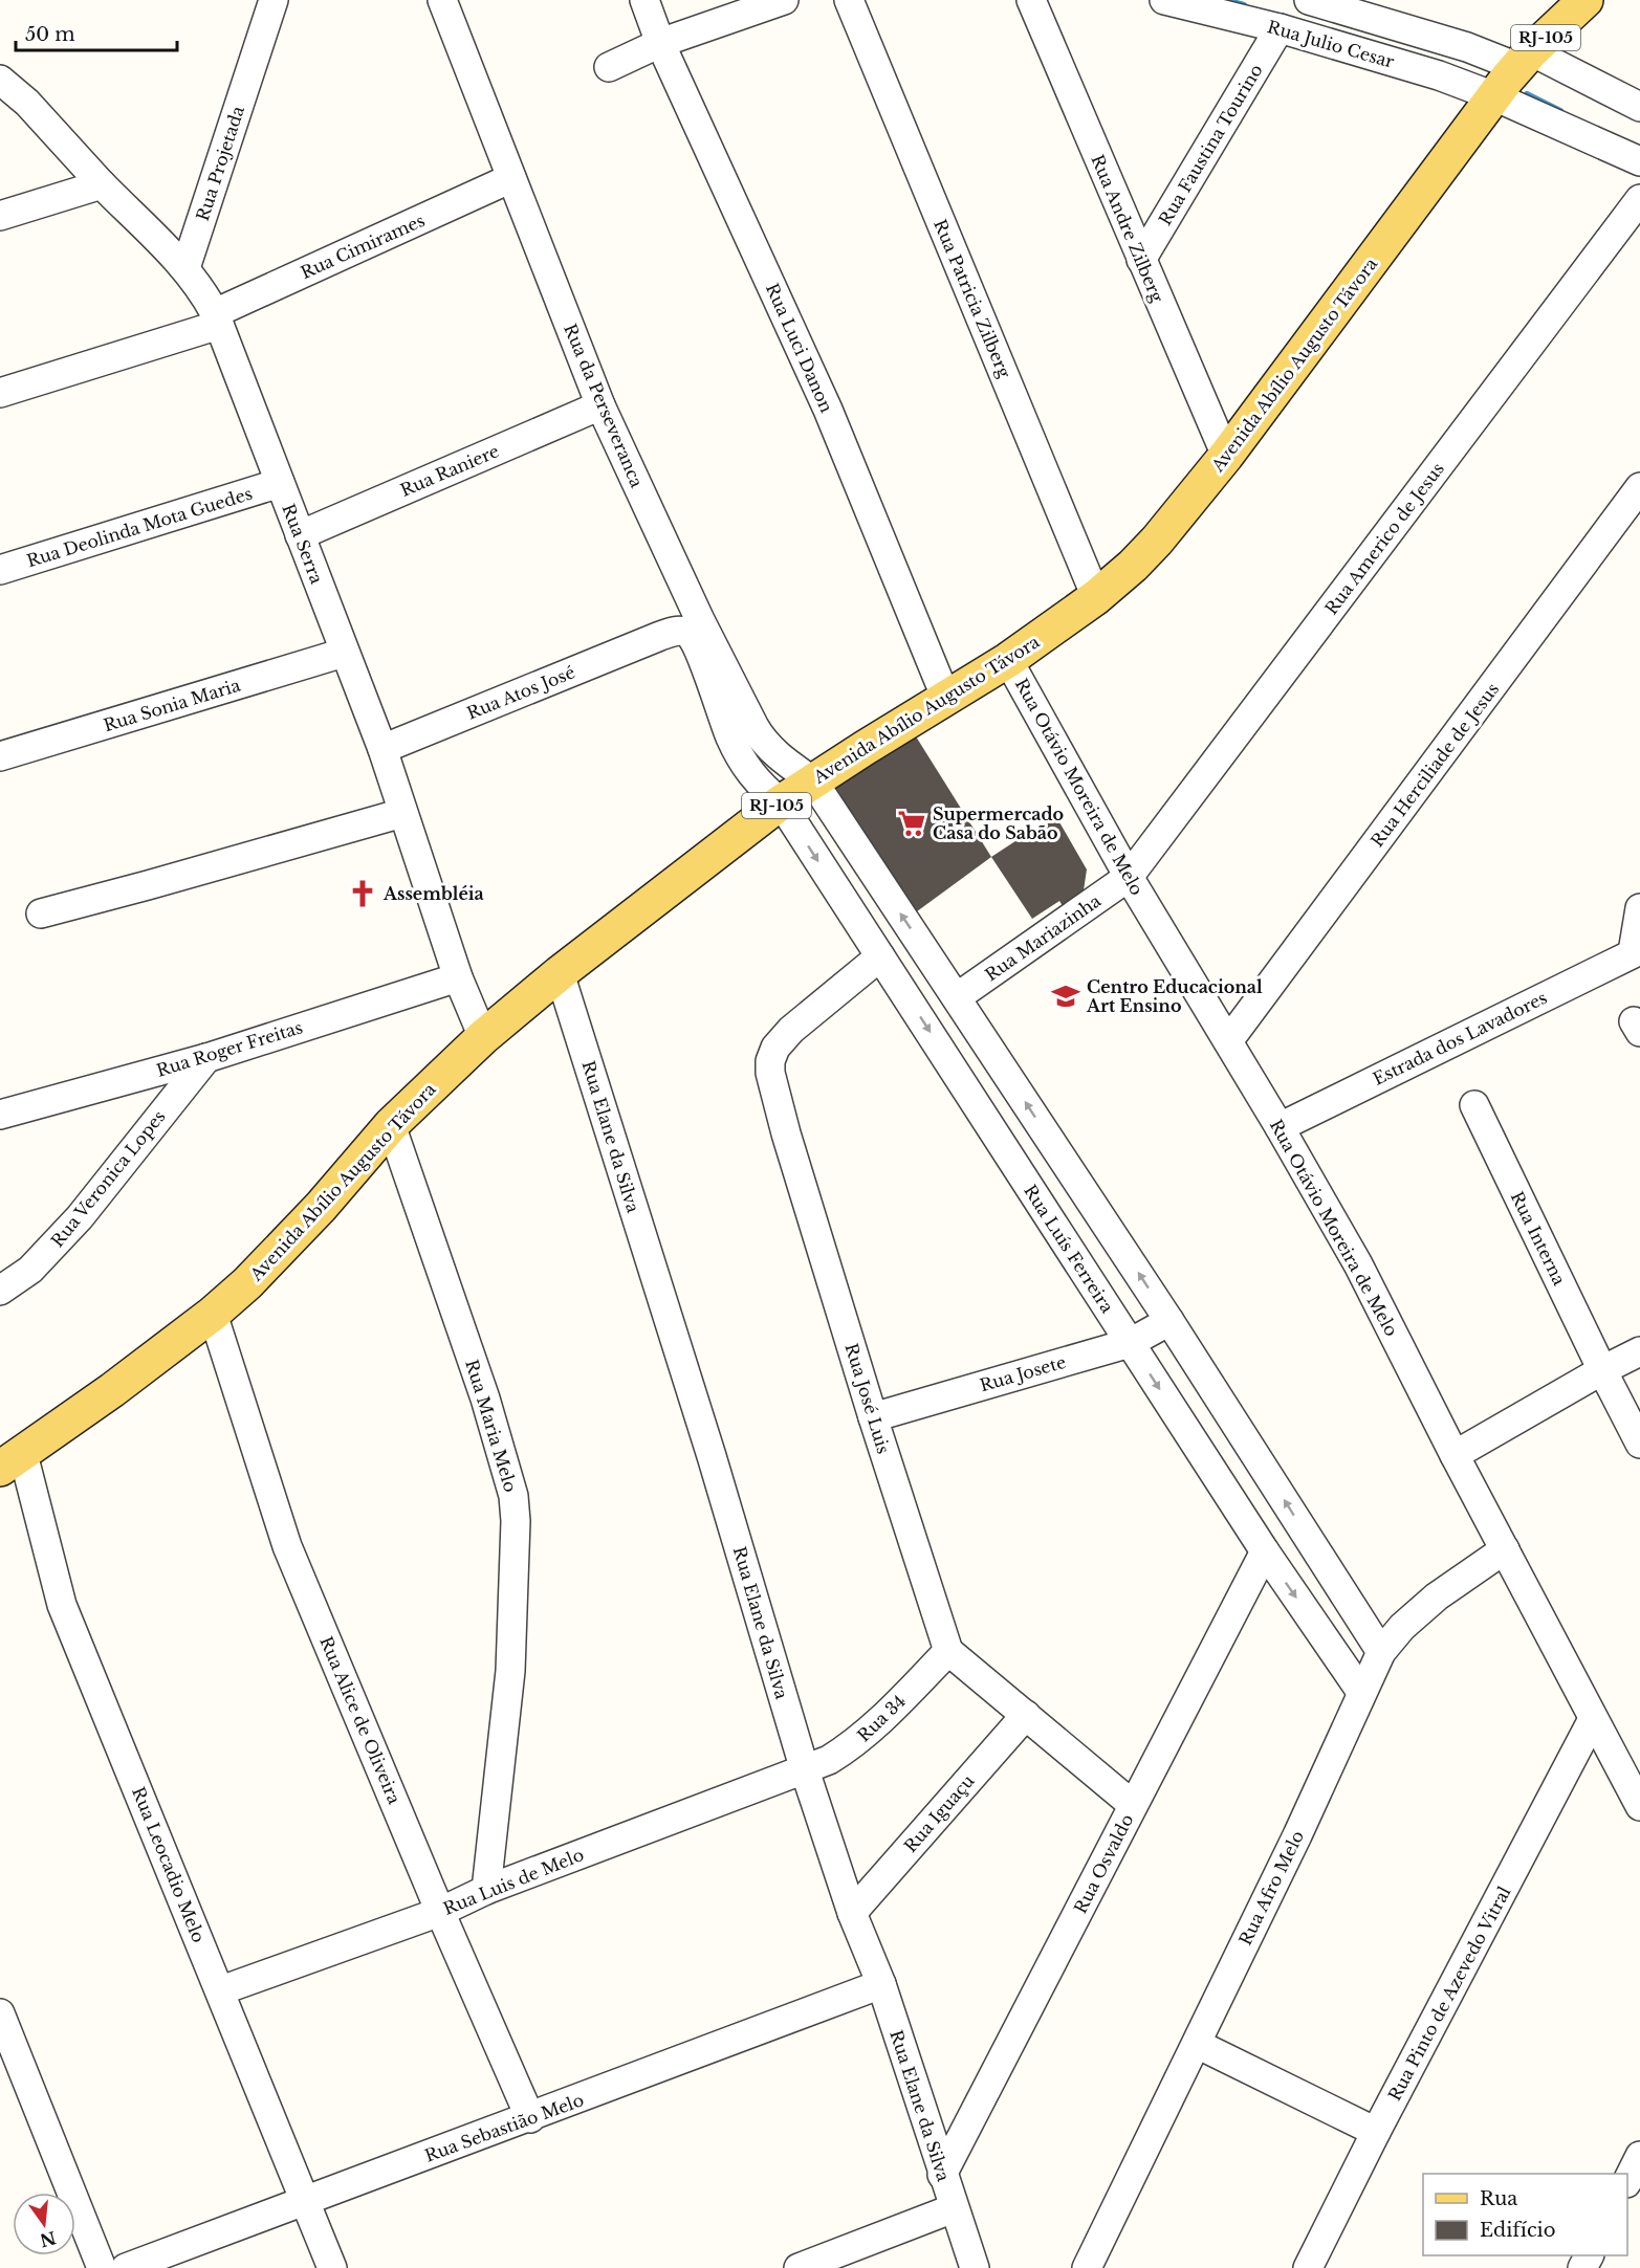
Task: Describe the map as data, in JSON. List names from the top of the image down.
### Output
{
  "streets": {
    "main road": ["RJ-105", "Avenida Abílio Augusto Távora"],
    "street": [
      "Rua Julio Cesar",
      "Rua Faustina Tourino",
      "Rua Projetada",
      "Rua Andre Zilberg",
      "Rua Cimirames",
      "Rua Patricia Zilberg",
      "Rua Luci Danon",
      "Rua da Perseveranca",
      "Rua Raniere",
      "Rua Deolinda Mota Guedes",
      "Rua Americo de Jesus",
      "Rua Serra",
      "Rua Atos José",
      "Rua Sonia Maria",
      "Rua Herciliade de Jesus",
      "Rua Otávio Moreira de Melo",
      "Rua Mariazinha",
      "Estrada dos Lavadores",
      "Rua Roger Freitas",
      "Rua Elane da Silva",
      "Rua Veronica Lopes",
      "Rua Interna",
      "Rua Luís Ferreira",
      "Rua Josete",
      "Rua José Luis",
      "Rua Maria Melo",
      "Rua 34",
      "Rua Alice de Oliveira",
      "Rua Iguaçu",
      "Rua Osvaldo",
      "Rua Leocadio Melo",
      "Rua Luis de Melo",
      "Rua Afro Melo",
      "Rua Pinto de Azevedo Vitral",
      "Rua Sebastião Melo"
    ]
  },
  "crossings": [
    ["Rua Julio Cesar", "Rua Faustina Tourino"],
    ["Rua Julio Cesar", "Avenida Abílio Augusto Távora"],
    ["Rua Faustina Tourino", "Rua Andre Zilberg"],
    ["Rua Projetada", "Rua Serra"],
    ["Rua Andre Zilberg", "Avenida Abílio Augusto Távora"],
    ["Rua Cimirames", "Rua da Perseveranca"],
    ["Rua Cimirames", "Rua Serra"],
    ["Rua Patricia Zilberg", "Avenida Abílio Augusto Távora"],
    ["Rua Luci Danon", "Avenida Abílio Augusto Távora"],
    ["Avenida Abílio Augusto Távora", "Rua da Perseveranca"],
    ["Avenida Abílio Augusto Távora", "Rua Serra"],
    ["Avenida Abílio Augusto Távora", "Rua Otávio Moreira de Melo"],
    ["Avenida Abílio Augusto Távora", "Rua Elane da Silva"],
    ["Avenida Abílio Augusto Távora", "Rua Luís Ferreira"],
    ["Avenida Abílio Augusto Távora", "Rua Maria Melo"],
    ["Avenida Abílio Augusto Távora", "Rua Alice de Oliveira"],
    ["Avenida Abílio Augusto Távora", "Rua Leocadio Melo"],
    ["Rua da Perseveranca", "Rua Raniere"],
    ["Rua Raniere", "Rua Serra"],
    ["Rua Deolinda Mota Guedes", "Rua Serra"],
    ["Rua Americo de Jesus", "Rua Otávio Moreira de Melo"],
    ["Rua Americo de Jesus", "Rua Mariazinha"],
    ["Rua Serra", "Rua Atos José"],
    ["Rua Serra", "Rua Sonia Maria"],
    ["Rua Serra", "Rua Roger Freitas"],
    ["Rua Atos José", "Rua Luís Ferreira"],
    ["Rua Herciliade de Jesus", "Rua Otávio Moreira de Melo"],
    ["Rua Otávio Moreira de Melo", "Rua Mariazinha"],
    ["Rua Otávio Moreira de Melo", "Estrada dos Lavadores"],
    ["Rua Otávio Moreira de Melo", "Rua Afro Melo"],
    ["Rua Otávio Moreira de Melo", "Rua Pinto de Azevedo Vitral"],
    ["Rua Roger Freitas", "Rua Veronica Lopes"],
    ["Rua Elane da Silva", "Rua 34"],
    ["Rua Elane da Silva", "Rua Iguaçu"],
    ["Rua Elane da Silva", "Rua Osvaldo"],
    ["Rua Elane da Silva", "Rua Luis de Melo"],
    ["Rua Elane da Silva", "Rua Sebastião Melo"],
    ["Rua Luís Ferreira", "Rua Josete"],
    ["Rua Luís Ferreira", "Rua José Luis"],
    ["Rua Luís Ferreira", "Rua Osvaldo"],
    ["Rua Luís Ferreira", "Rua Afro Melo"],
    ["Rua Josete", "Rua José Luis"],
    ["Rua José Luis", "Rua 34"],
    ["Rua Maria Melo", "Rua Luis de Melo"],
    ["Rua 34", "Rua Luis de Melo"],
    ["Rua Alice de Oliveira", "Rua Luis de Melo"],
    ["Rua Alice de Oliveira", "Rua Sebastião Melo"],
    ["Rua Leocadio Melo", "Rua Luis de Melo"],
    ["Rua Leocadio Melo", "Rua Sebastião Melo"]
  ],
  "places": {
    "supermarket": ["Supermercado Casa do Sabão"],
    "church": ["Assembléia"],
    "school or university": ["Centro Educacional Art Ensino"]
  },
  "legend": ["Rua", "Edifício"],
  "scale_bar": "50 m",
  "north": "bottom"
}
